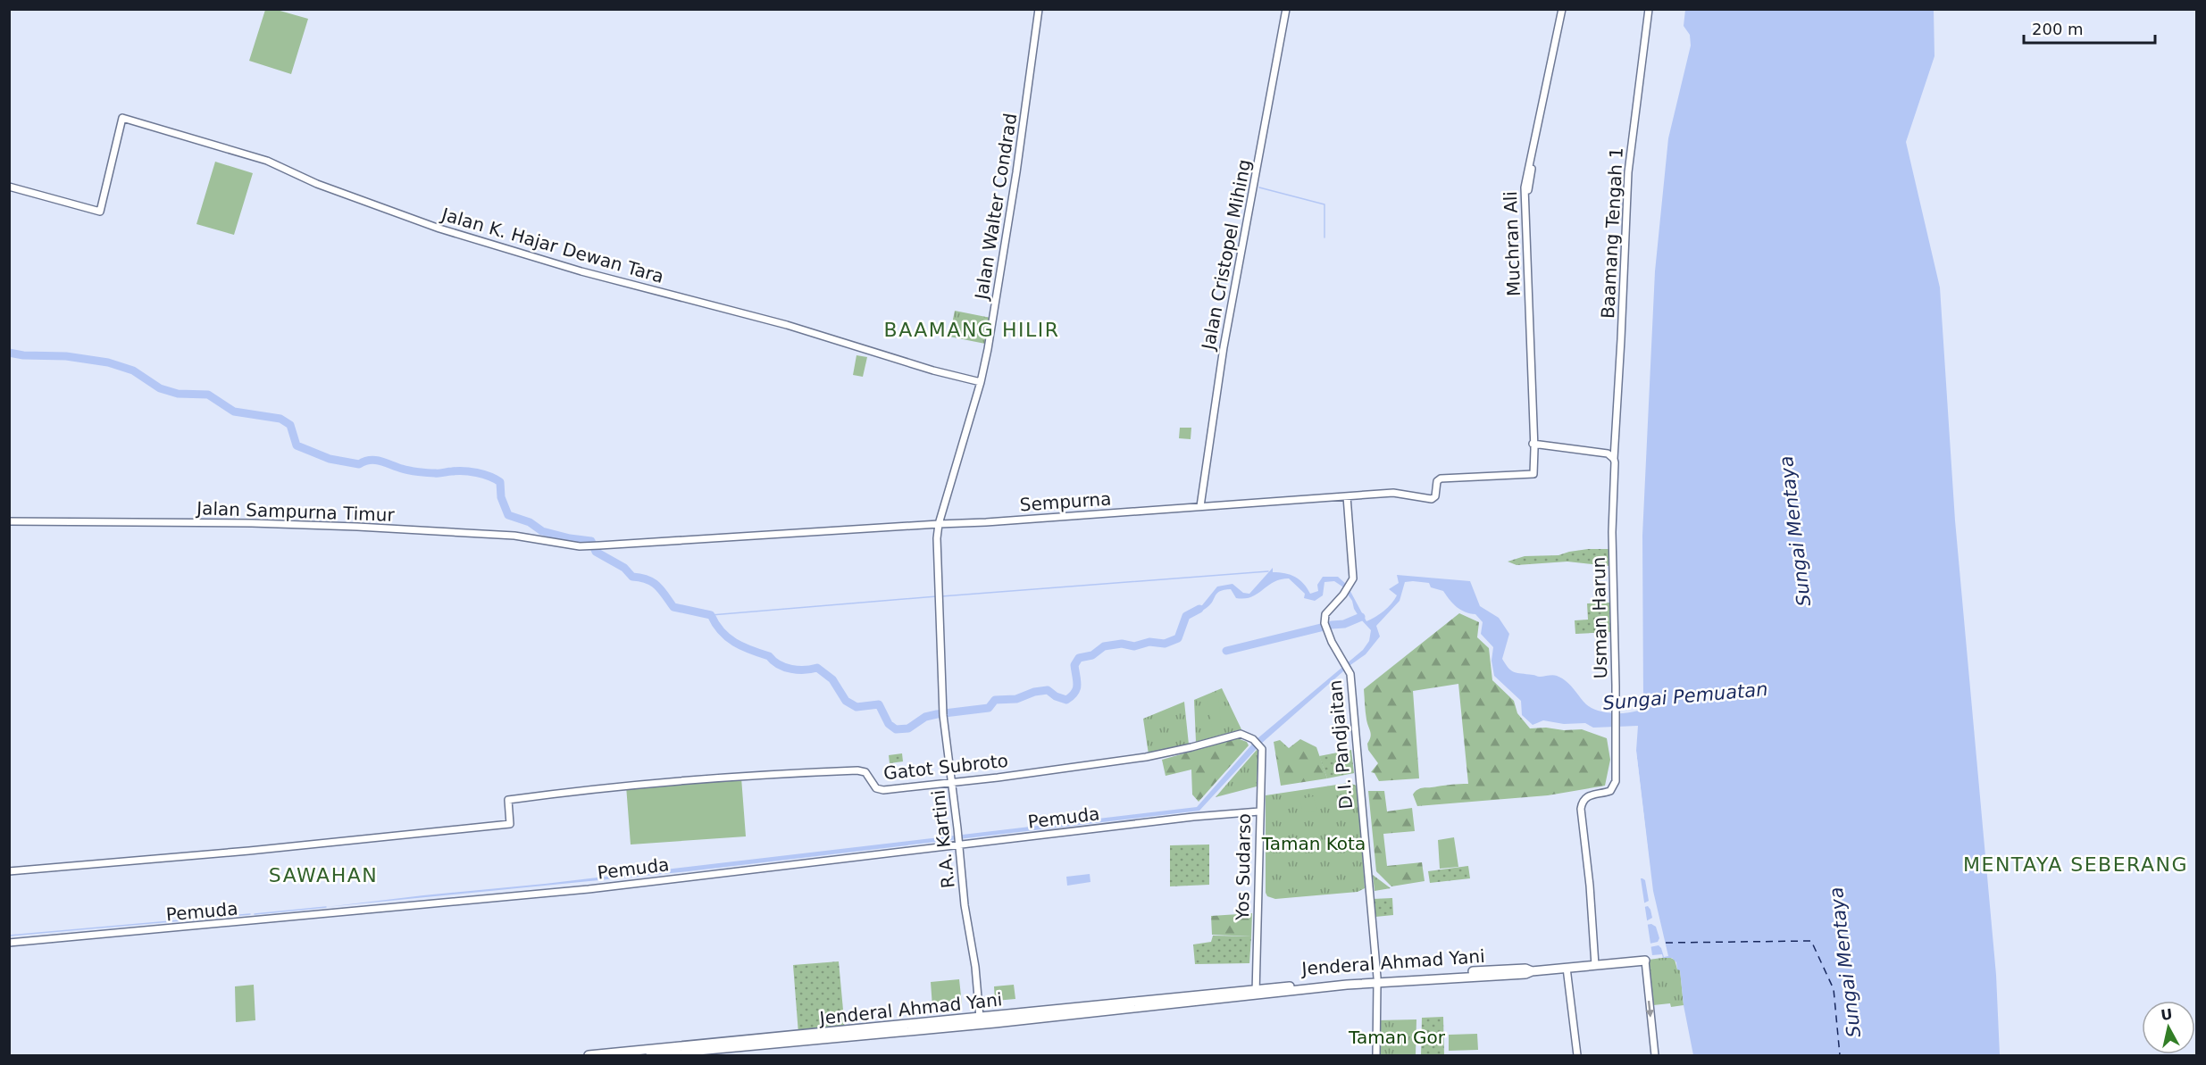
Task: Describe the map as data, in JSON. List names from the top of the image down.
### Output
{
  "streets": {
    "highway": ["Jenderal Ahmad Yani"],
    "street": [
      "Jalan Walter Condrad",
      "Baamang Tengah 1",
      "Muchran Ali",
      "Jalan K. Hajar Dewan Tara",
      "Jalan Cristopel Mihing",
      "Sempurna",
      "Jalan Sampurna Timur",
      "Usman Harun",
      "D.I. Pandjaitan",
      "Gatot Subroto",
      "Pemuda",
      "R.A. Kartini",
      "Yos Sudarso"
    ]
  },
  "crossings": [
    ["Jalan Walter Condrad", "Jalan K. Hajar Dewan Tara"],
    ["Jalan Walter Condrad", "Sempurna"],
    ["Jalan Walter Condrad", "R.A. Kartini"],
    ["Baamang Tengah 1", "Usman Harun"],
    ["Muchran Ali", "Sempurna"],
    ["Jalan Cristopel Mihing", "Sempurna"],
    ["Sempurna", "Jalan Sampurna Timur"],
    ["Sempurna", "D.I. Pandjaitan"],
    ["Usman Harun", "Jenderal Ahmad Yani"],
    ["D.I. Pandjaitan", "Jenderal Ahmad Yani"],
    ["Gatot Subroto", "R.A. Kartini"],
    ["Gatot Subroto", "Yos Sudarso"],
    ["Pemuda", "R.A. Kartini"],
    ["Pemuda", "Yos Sudarso"],
    ["R.A. Kartini", "Jenderal Ahmad Yani"],
    ["Yos Sudarso", "Jenderal Ahmad Yani"]
  ],
  "districts": ["BAAMANG HILIR", "MENTAYA SEBERANG", "SAWAHAN"],
  "water": ["Sungai Mentaya", "Sungai Pemuatan"],
  "parks": ["Taman Kota", "Taman Gor"],
  "scale_bar": "200 m",
  "north": "top"
}
